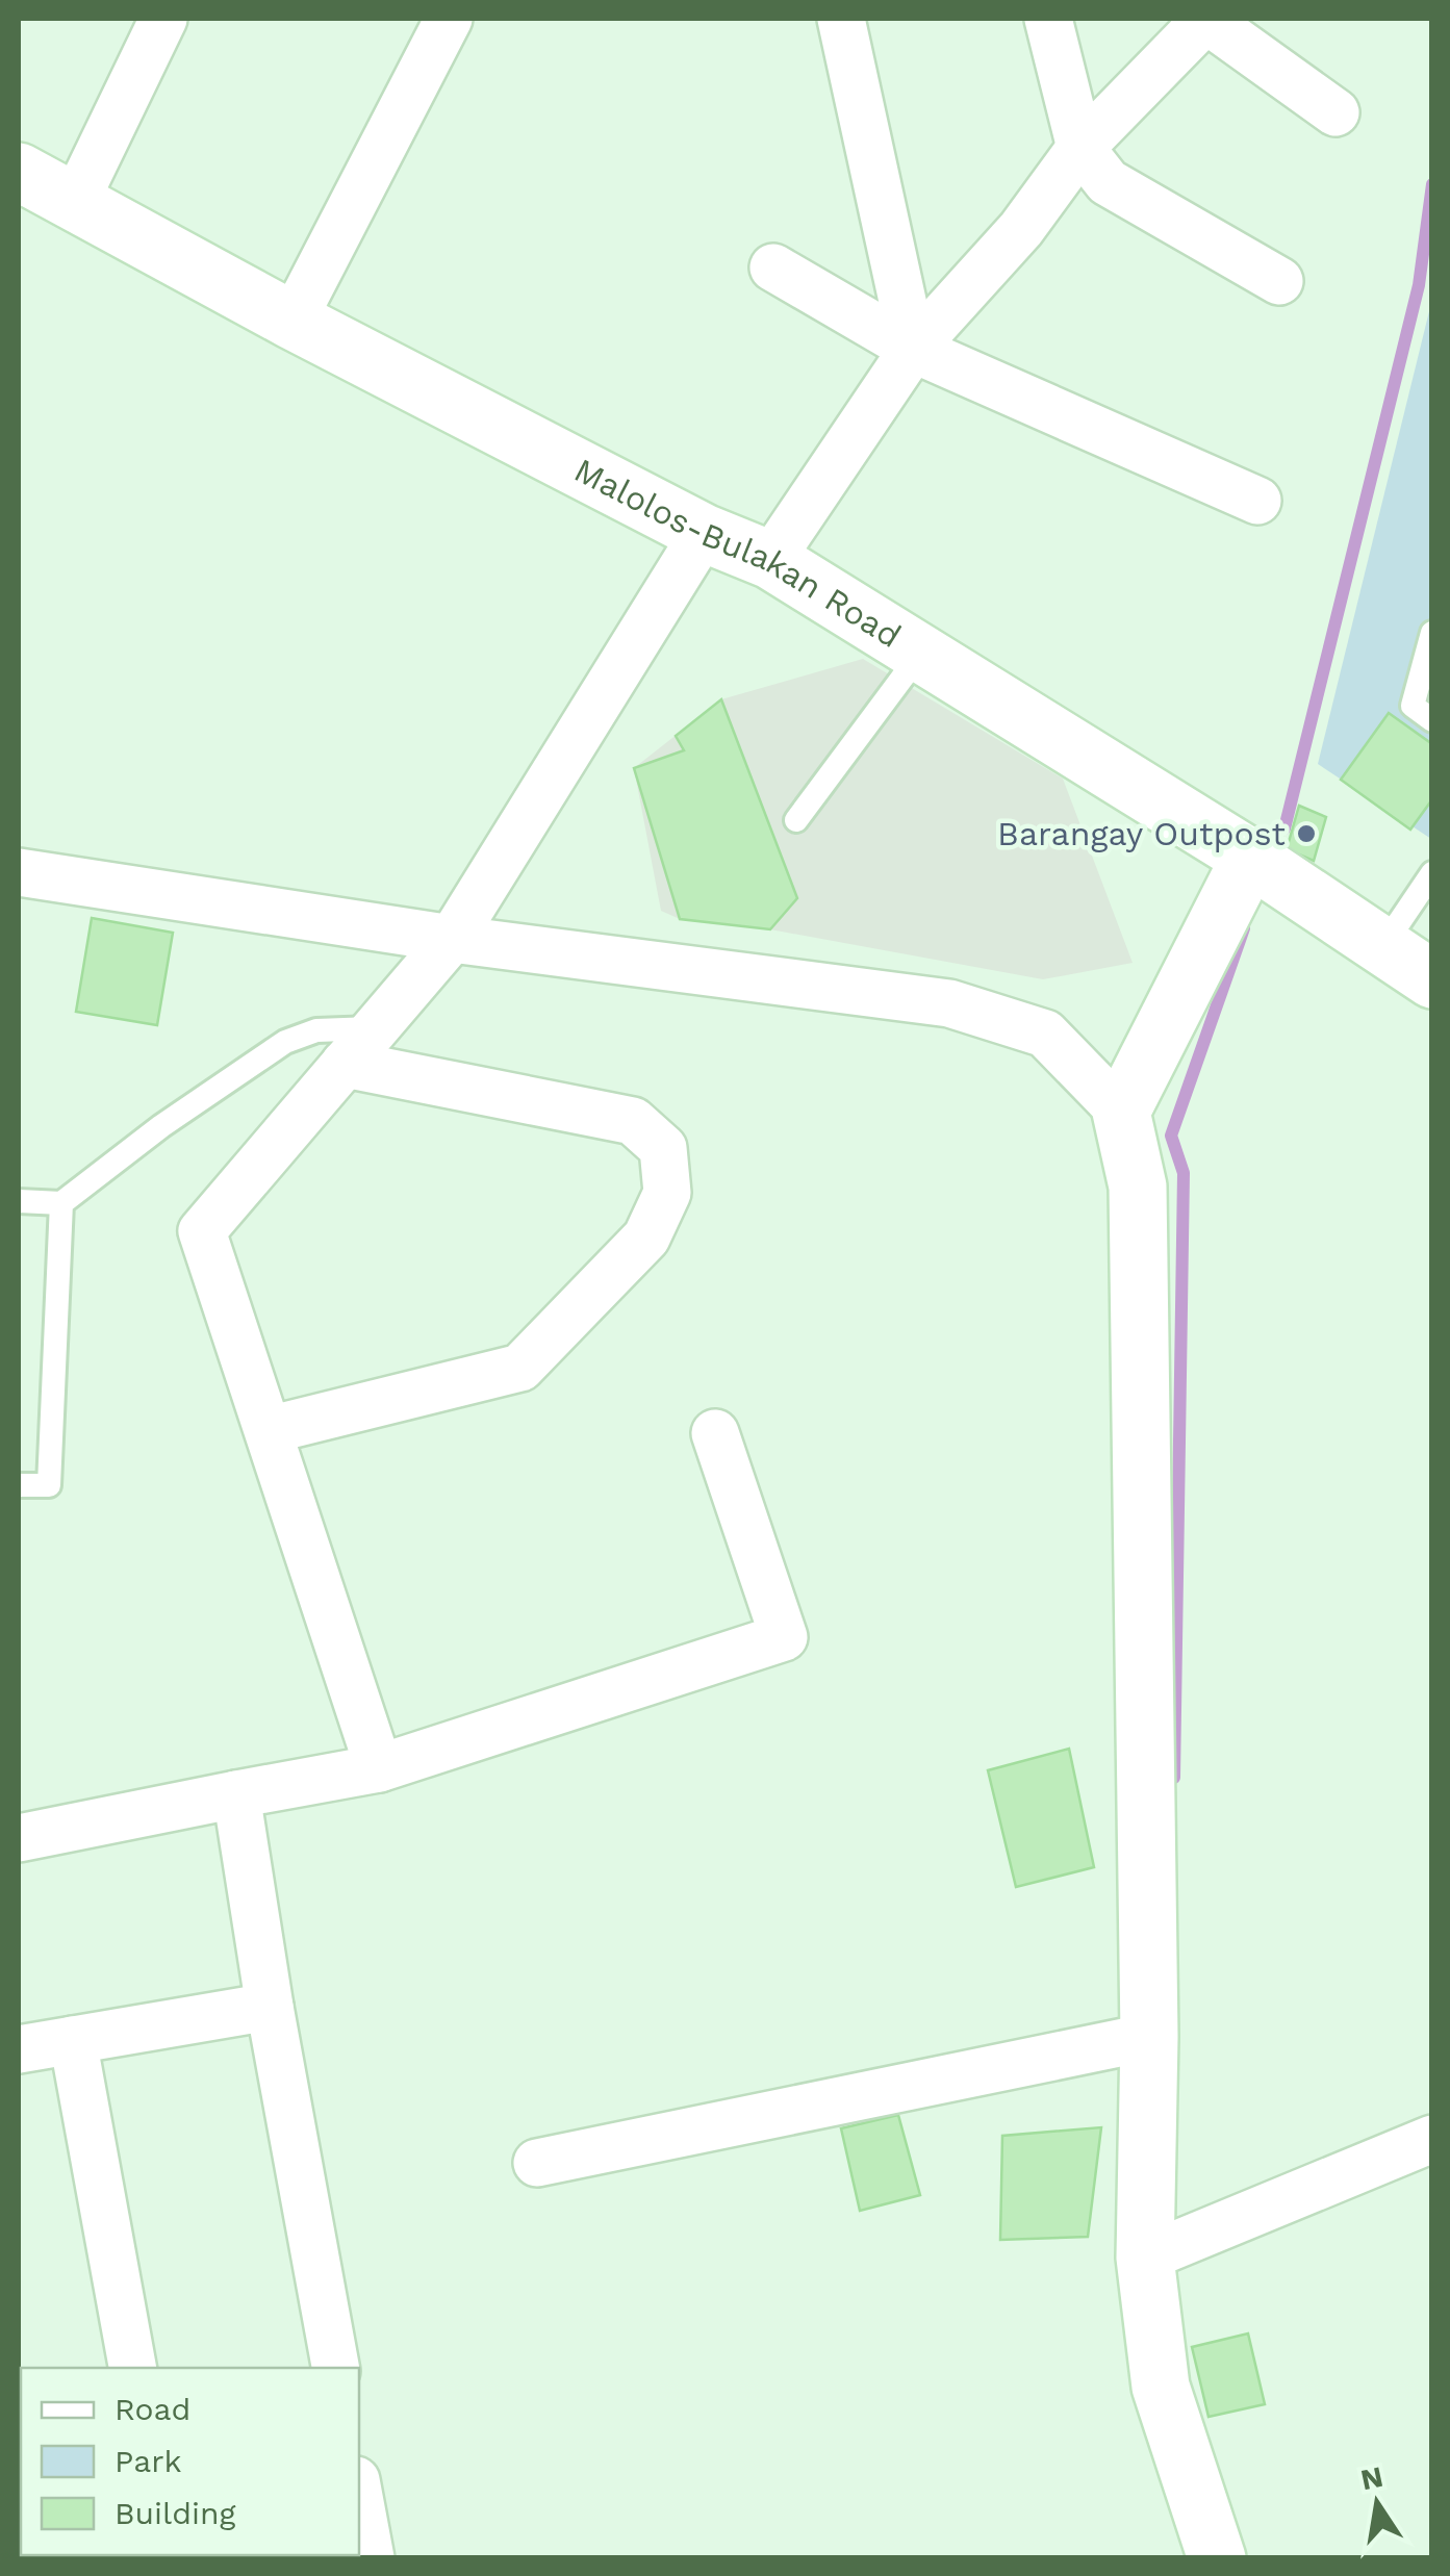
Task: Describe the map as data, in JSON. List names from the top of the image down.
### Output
{
  "streets": {
    "street": ["Malolos-Bulakan Road"]
  },
  "places": ["Barangay Outpost"],
  "legend": ["Road", "Park", "Building"],
  "north": "top"
}
